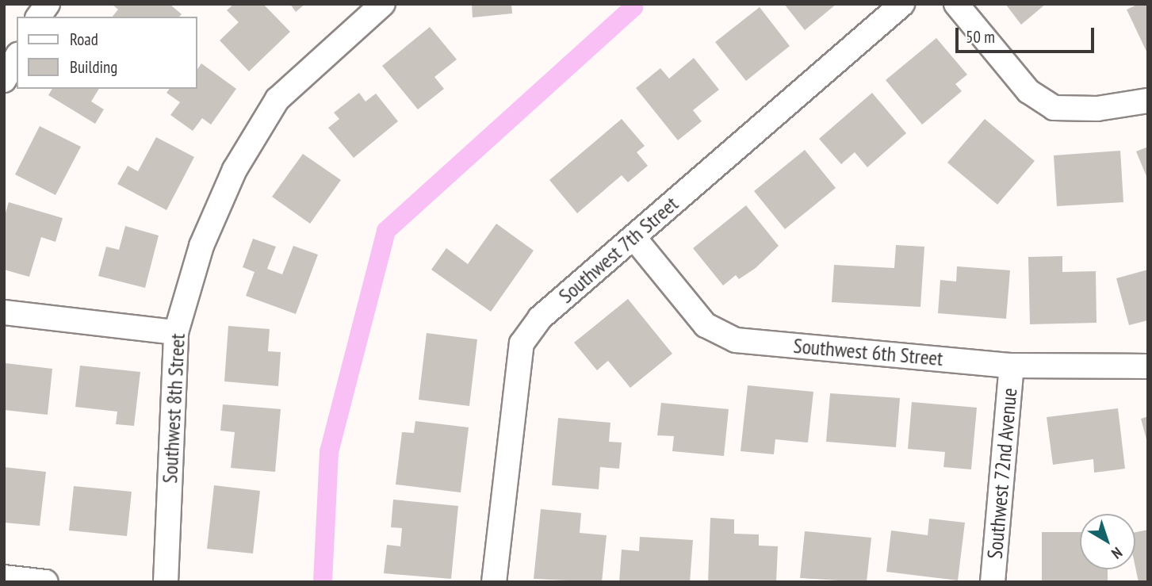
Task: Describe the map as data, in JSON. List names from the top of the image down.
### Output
{
  "streets": {
    "street": [
      "Southwest 7th Street",
      "Southwest 6th Street",
      "Southwest 8th Street",
      "Southwest 72nd Avenue"
    ]
  },
  "crossings": [
    ["Southwest 7th Street", "Southwest 6th Street"],
    ["Southwest 6th Street", "Southwest 72nd Avenue"]
  ],
  "legend": ["Road", "Building"],
  "scale_bar": "50 m",
  "north": "bottom right"
}
